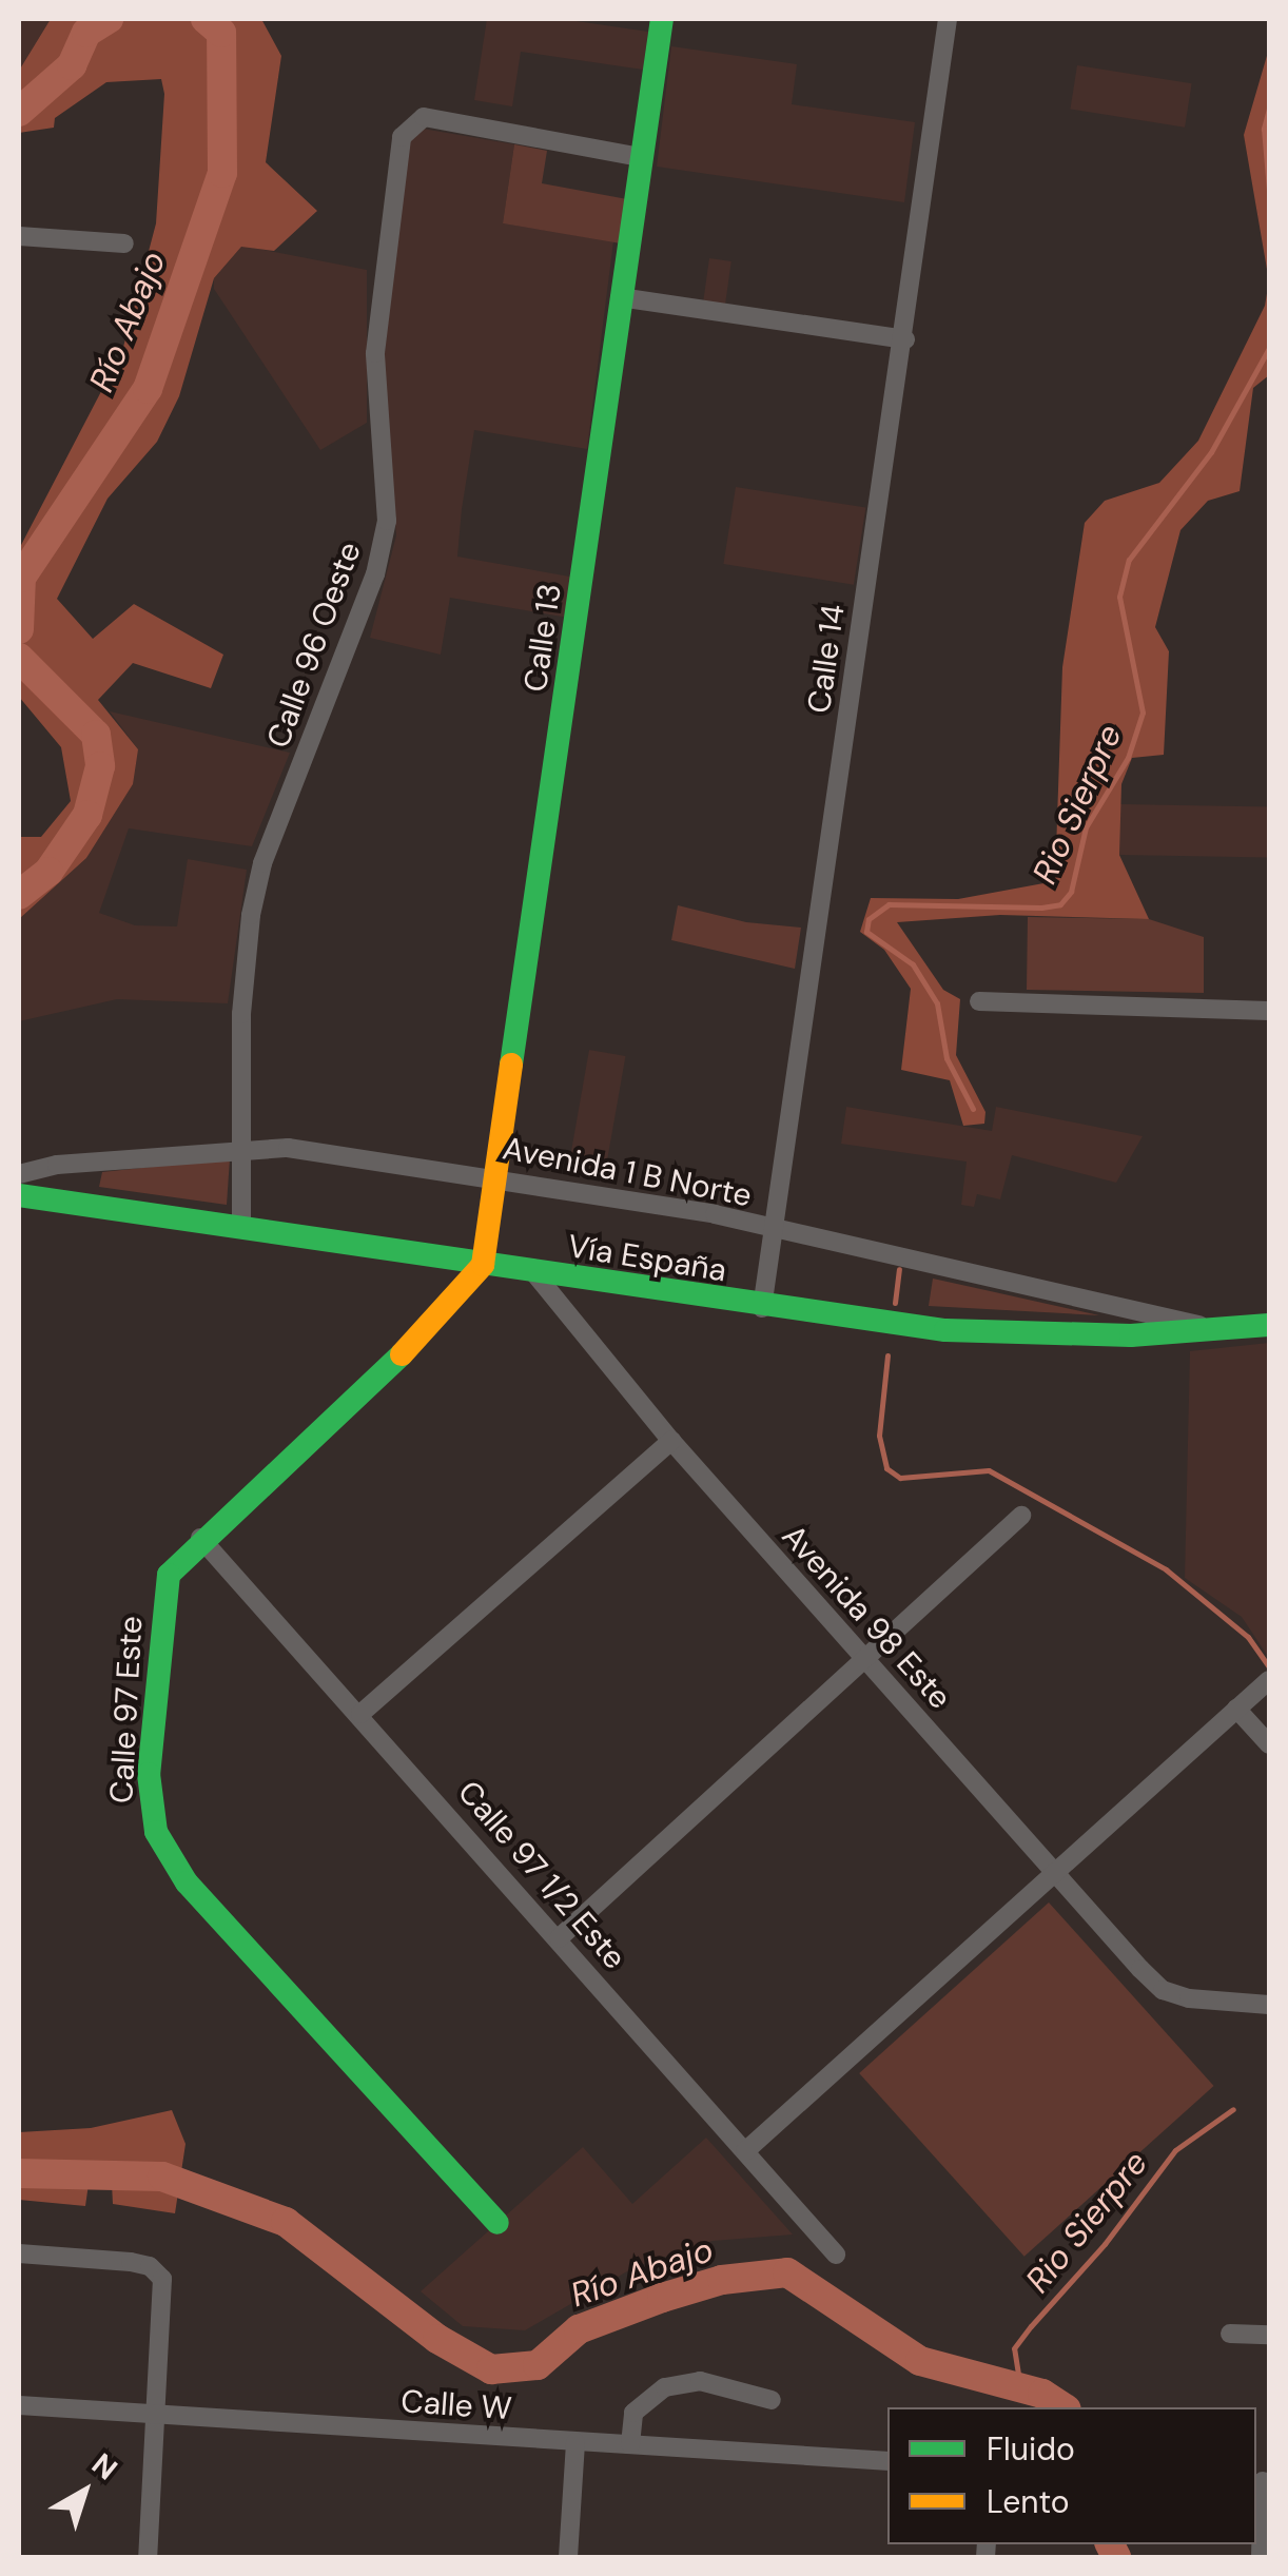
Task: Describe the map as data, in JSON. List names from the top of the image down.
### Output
{
  "streets": {
    "street": [
      "Calle 13",
      "Calle 96 Oeste",
      "Calle 14",
      "Avenida 1 B Norte",
      "Vía España",
      "Avenida 98 Este",
      "Calle 97 Este",
      "Calle 97 1/2 Este",
      "Calle W"
    ]
  },
  "crossings": [
    ["Calle 13", "Calle 96 Oeste"],
    ["Calle 13", "Avenida 1 B Norte"],
    ["Calle 13", "Vía España"],
    ["Calle 13", "Calle 97 Este"],
    ["Calle 96 Oeste", "Avenida 1 B Norte"],
    ["Calle 96 Oeste", "Vía España"],
    ["Calle 14", "Avenida 1 B Norte"],
    ["Calle 14", "Vía España"],
    ["Avenida 1 B Norte", "Vía España"],
    ["Vía España", "Avenida 98 Este"],
    ["Vía España", "Calle 97 Este"],
    ["Calle 97 Este", "Calle 97 1/2 Este"]
  ],
  "water": ["Río Abajo", "Rio Sierpre"],
  "legend": ["Fluido", "Lento"],
  "north": "top right"
}
